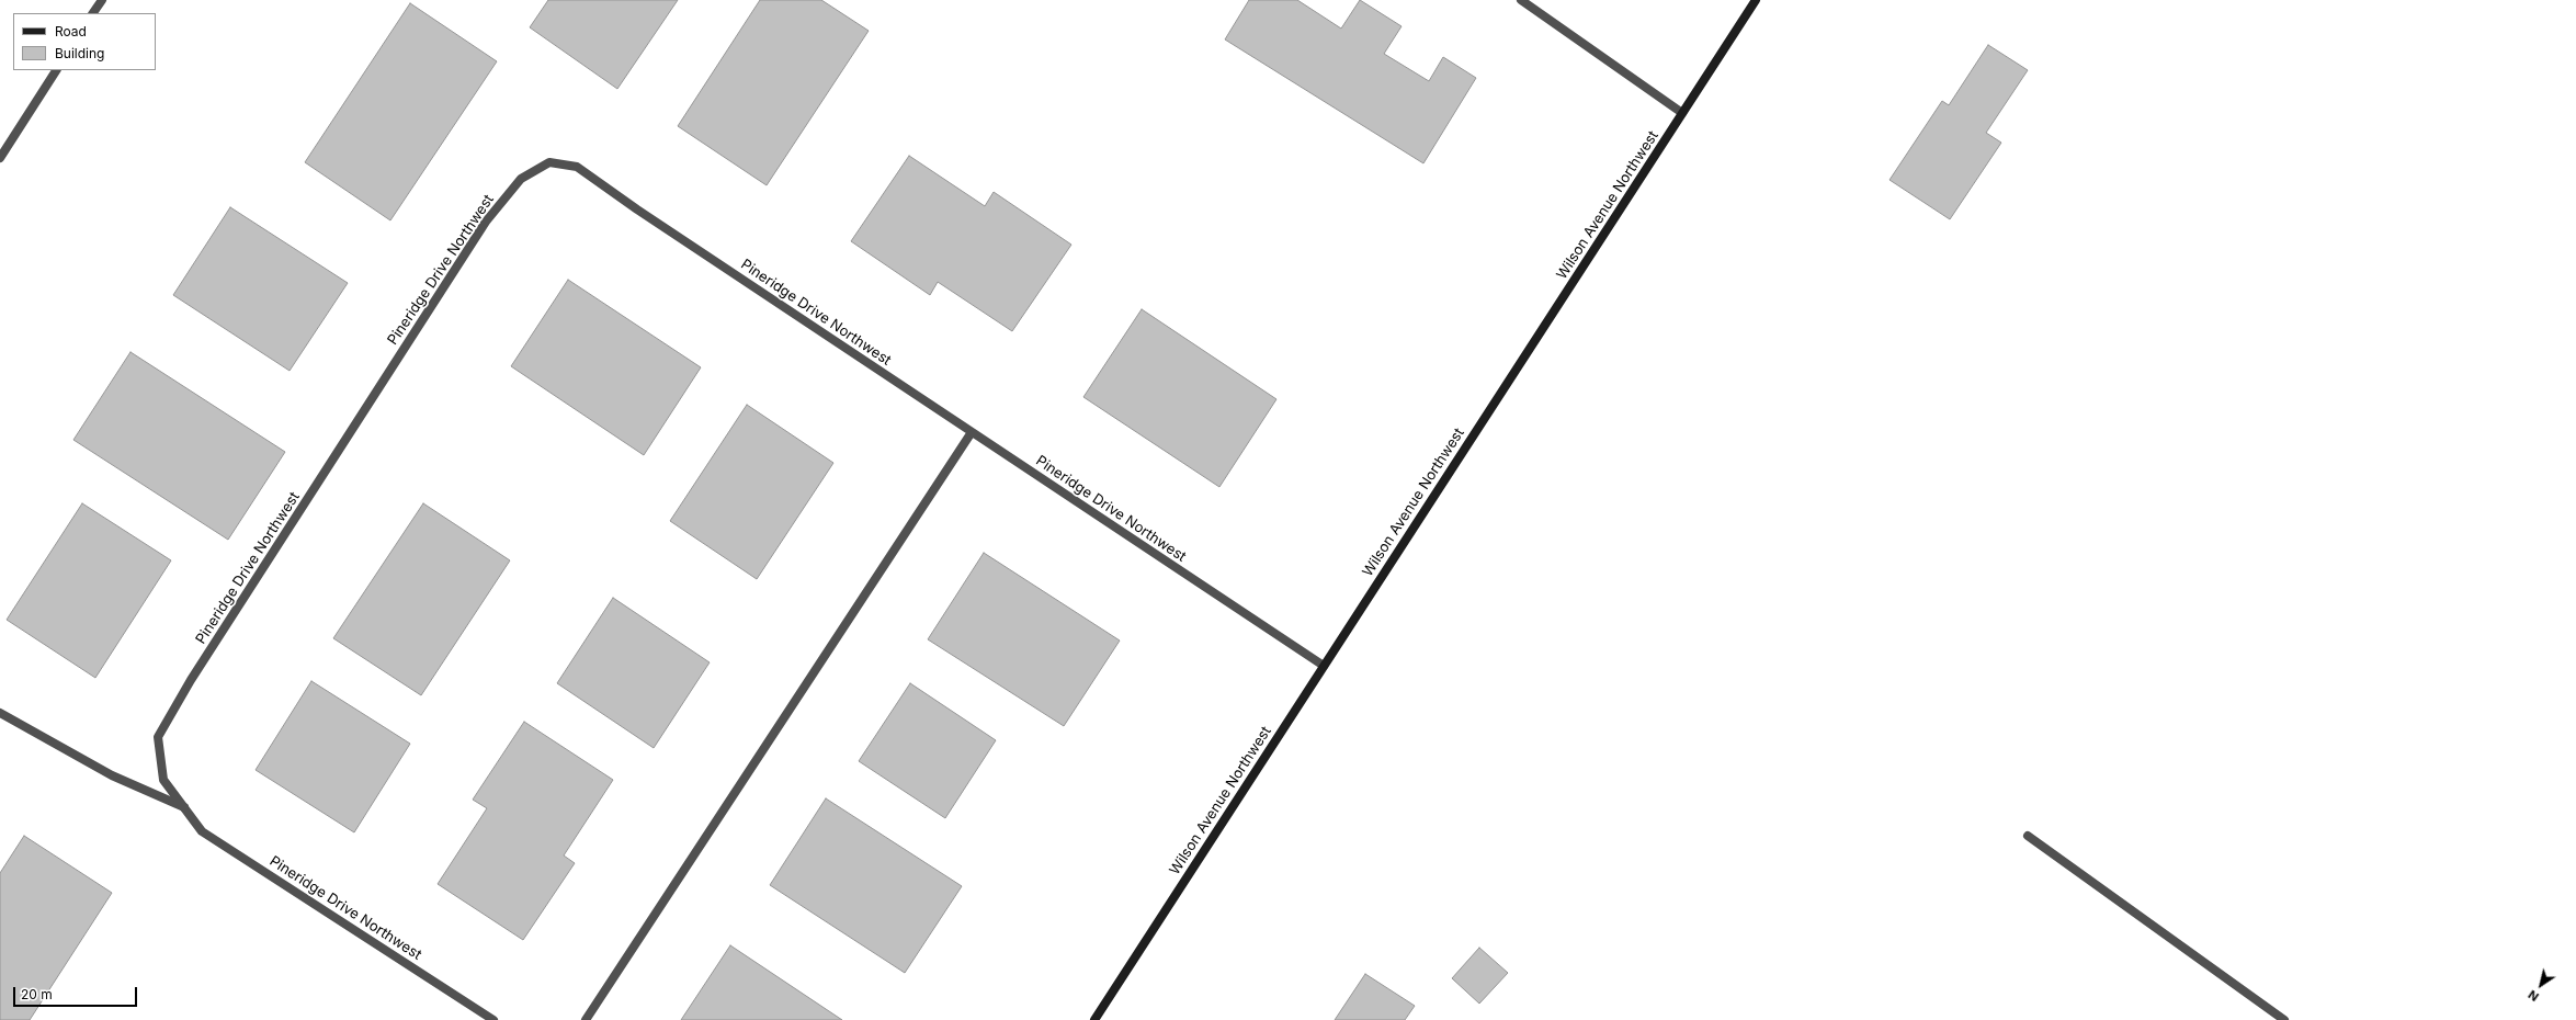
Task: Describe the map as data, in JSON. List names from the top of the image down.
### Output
{
  "streets": {
    "main road": ["Wilson Avenue Northwest"],
    "street": ["Pineridge Drive Northwest"]
  },
  "crossings": [
    ["Wilson Avenue Northwest", "Pineridge Drive Northwest"]
  ],
  "legend": ["Road", "Building"],
  "scale_bar": "20 m",
  "north": "bottom left"
}
